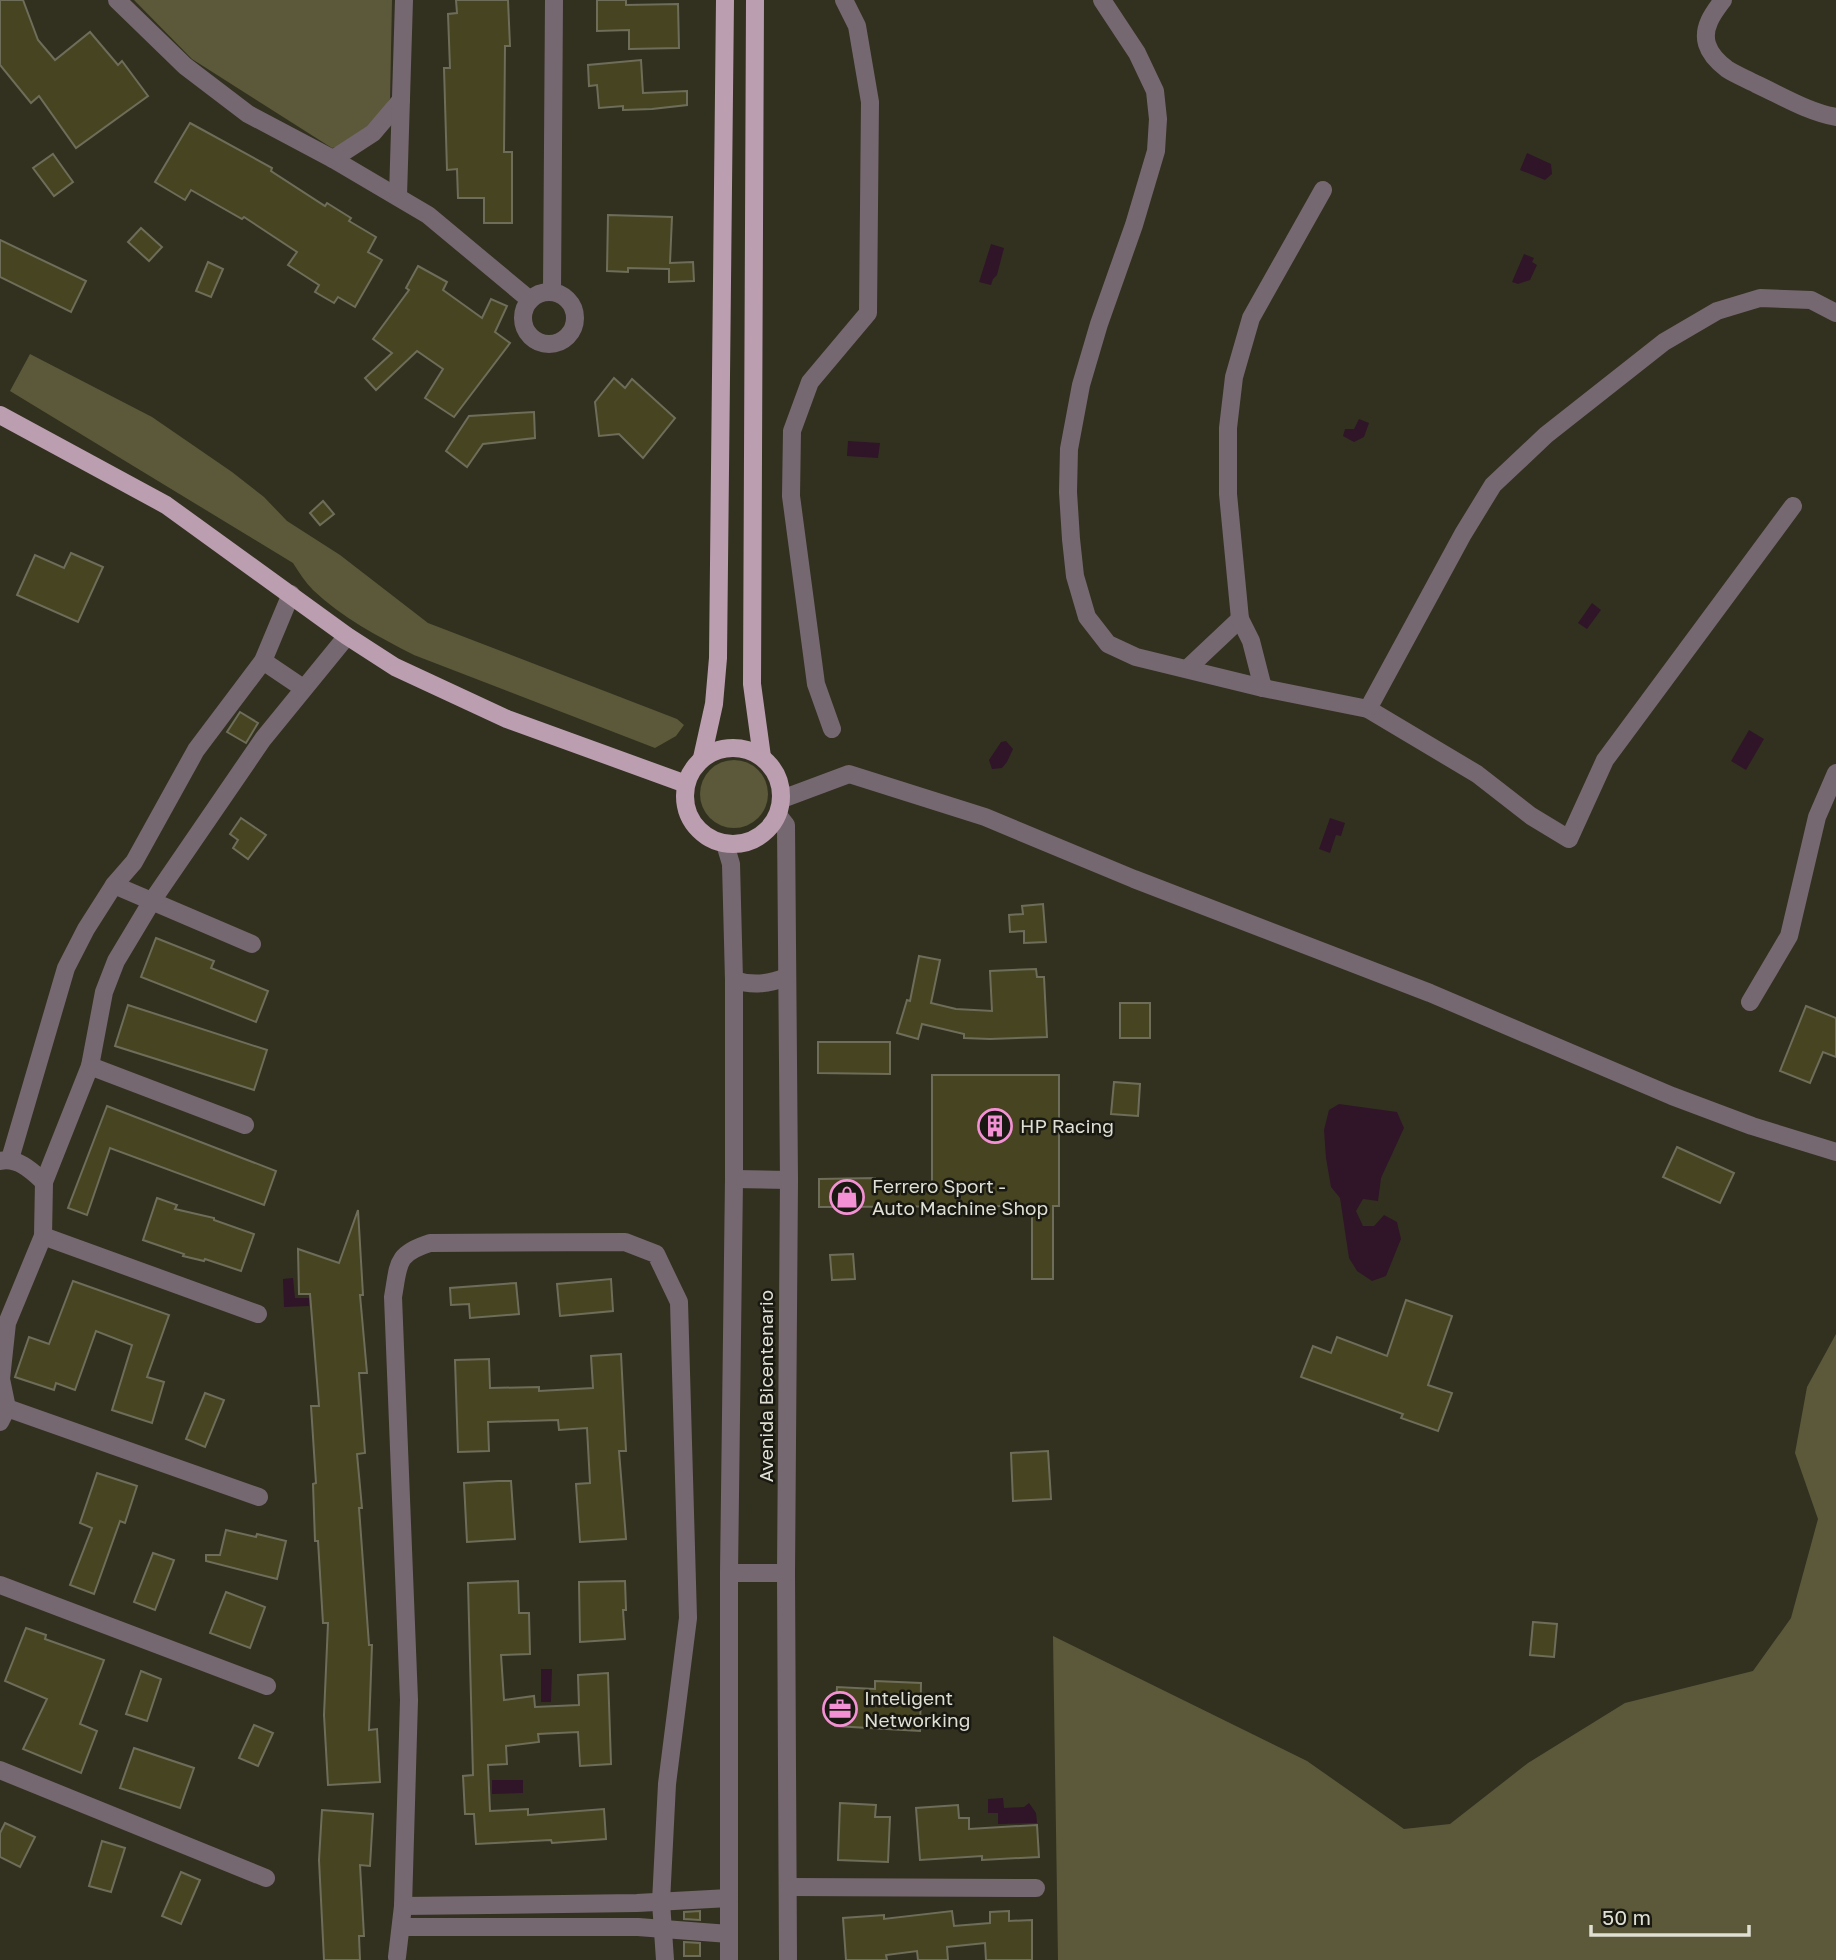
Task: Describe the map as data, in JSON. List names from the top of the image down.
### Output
{
  "streets": {
    "street": ["Avenida Bicentenario"]
  },
  "places": {
    "building": ["HP Racing"],
    "shop": ["Ferrero Sport - Auto Machine Shop"],
    "office": ["Inteligent Networking"]
  },
  "scale_bar": "50 m"
}
